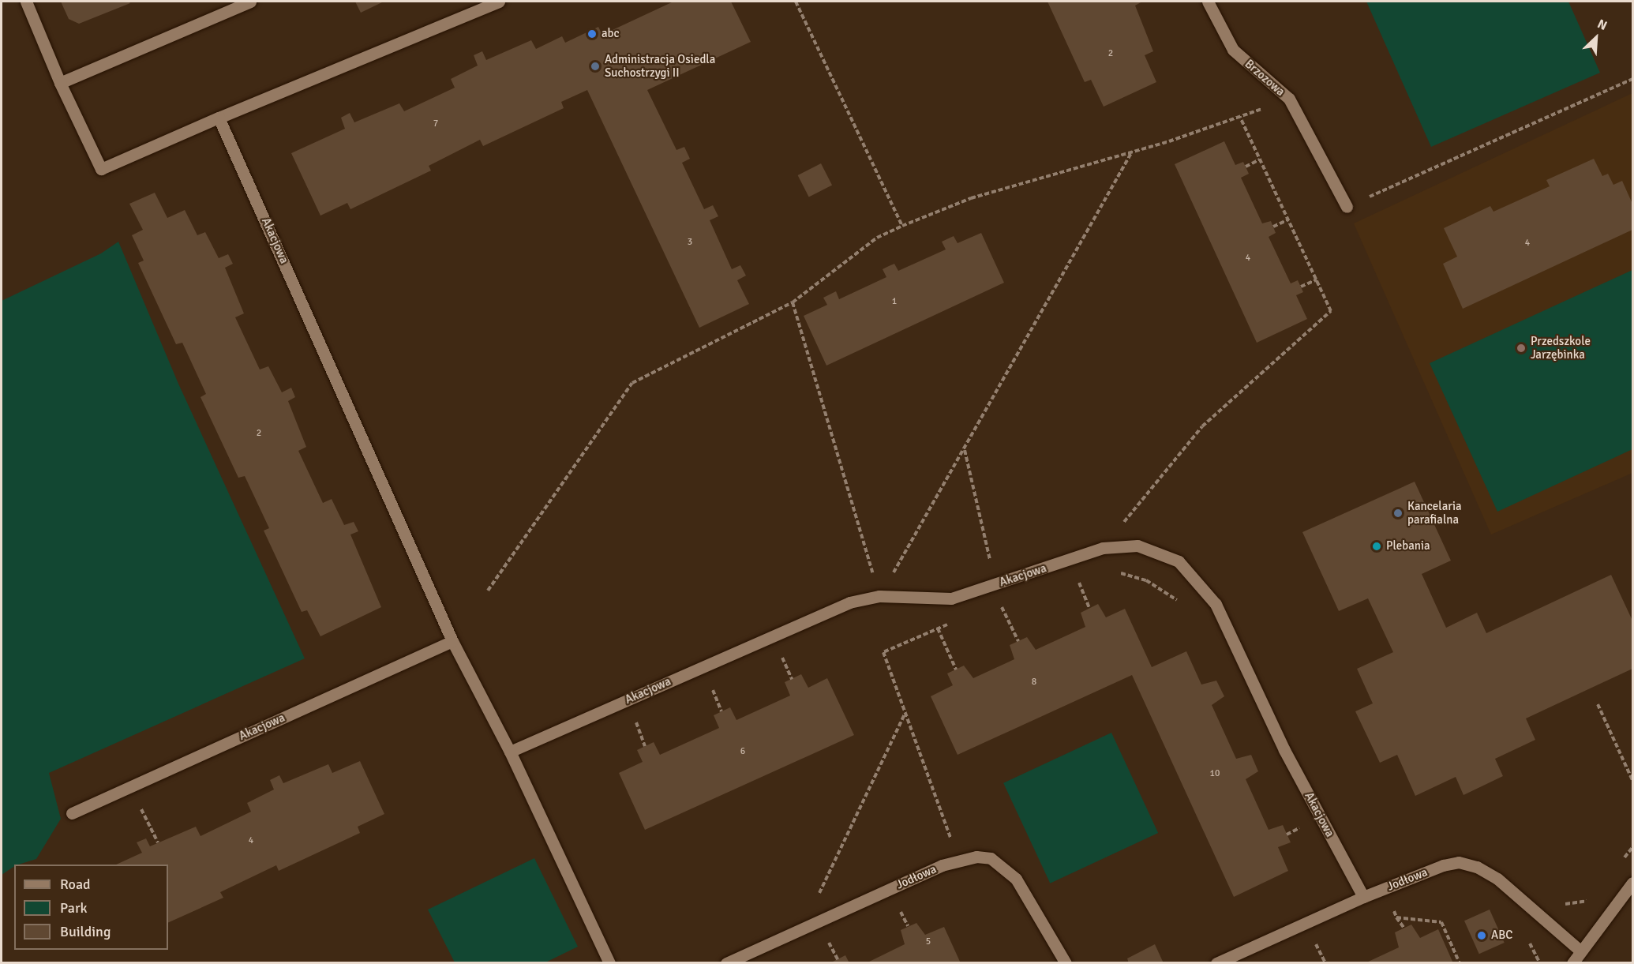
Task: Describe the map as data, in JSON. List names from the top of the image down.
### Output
{
  "streets": {
    "street": ["Brzozowa", "Akacjowa", "Jodłowa"]
  },
  "crossings": [
    ["Akacjowa", "Jodłowa"]
  ],
  "places": [
    "abc",
    "Administracja Osiedla Suchostrzygi II",
    "Przedszkole Jarzębinka",
    "Kancelaria parafialna",
    "Plebania",
    "ABC"
  ],
  "house_numbers": [
    "2",
    "7",
    "3",
    "4",
    "4",
    "1",
    "2",
    "8",
    "6",
    "10",
    "4",
    "5"
  ],
  "legend": ["Road", "Park", "Building"],
  "north": "top right"
}
